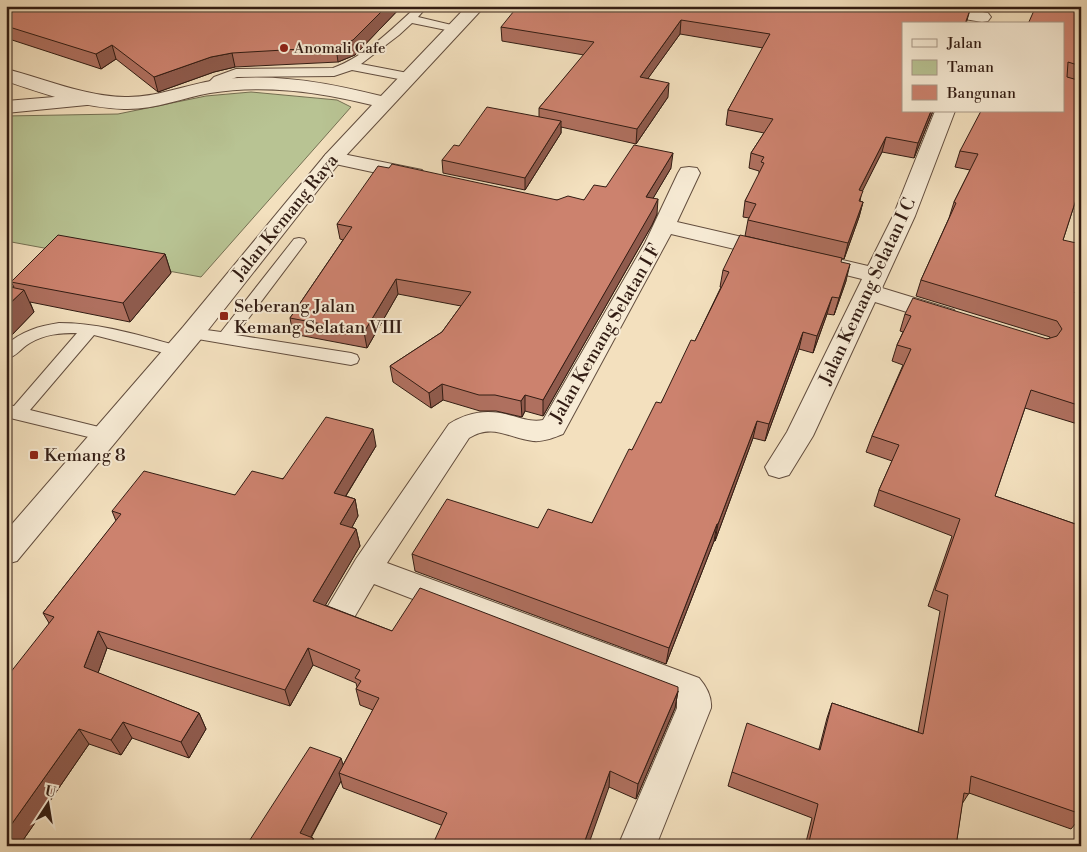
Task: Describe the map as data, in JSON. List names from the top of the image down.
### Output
{
  "streets": {
    "street": ["Jalan Kemang Raya", "Jalan Kemang Selatan I C", "Jalan Kemang Selatan I F"]
  },
  "places": {
    "other": ["Anomali Cafe"],
    "transit": ["Seberang Jalan Kemang Selatan VIII", "Kemang 8"]
  },
  "legend": ["Jalan", "Taman", "Bangunan"],
  "north": "top"
}
